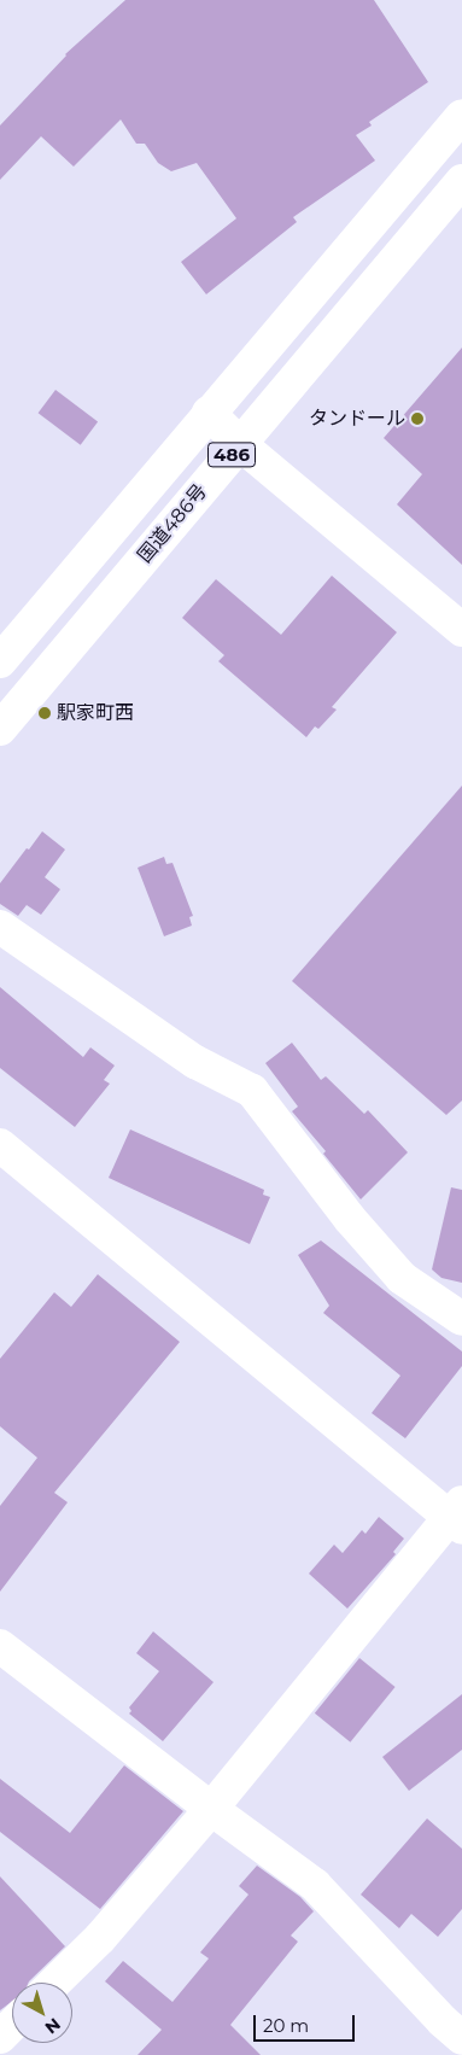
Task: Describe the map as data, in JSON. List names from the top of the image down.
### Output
{
  "streets": {
    "main road": ["486", "国道486号"]
  },
  "places": ["タンドール", "駅家町西"],
  "scale_bar": "20 m",
  "north": "bottom right"
}
